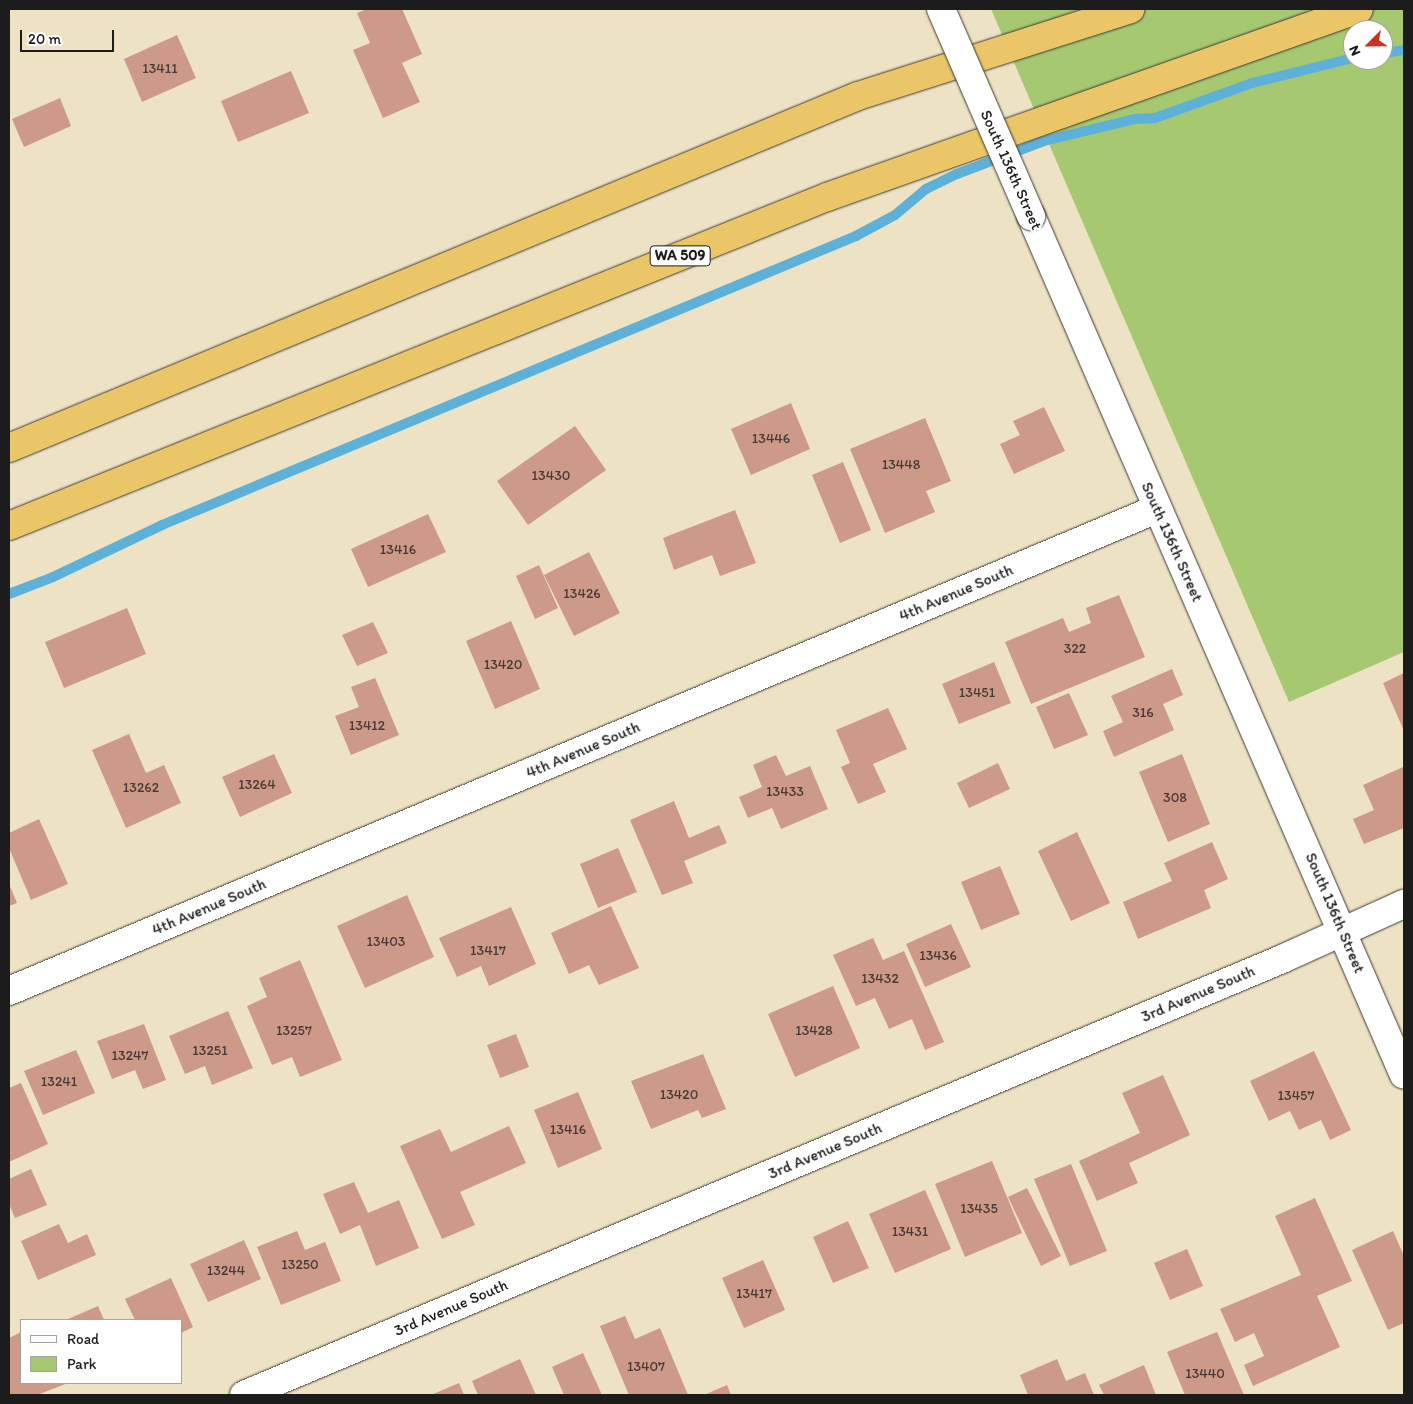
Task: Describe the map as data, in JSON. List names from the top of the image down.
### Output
{
  "streets": {
    "highway": ["WA 509"],
    "street": ["South 136th Street", "4th Avenue South", "3rd Avenue South"]
  },
  "crossings": [
    ["South 136th Street", "4th Avenue South"],
    ["South 136th Street", "3rd Avenue South"]
  ],
  "house_numbers": [
    "13411",
    "13446",
    "13448",
    "13430",
    "13416",
    "13426",
    "322",
    "13420",
    "13451",
    "316",
    "13412",
    "13264",
    "13262",
    "13433",
    "308",
    "13403",
    "13417",
    "13436",
    "13432",
    "13257",
    "13428",
    "13251",
    "13247",
    "13241",
    "13420",
    "13457",
    "13416",
    "13435",
    "13431",
    "13250",
    "13244",
    "13417",
    "13407",
    "13440"
  ],
  "legend": ["Road", "Park"],
  "scale_bar": "20 m",
  "north": "bottom left"
}
